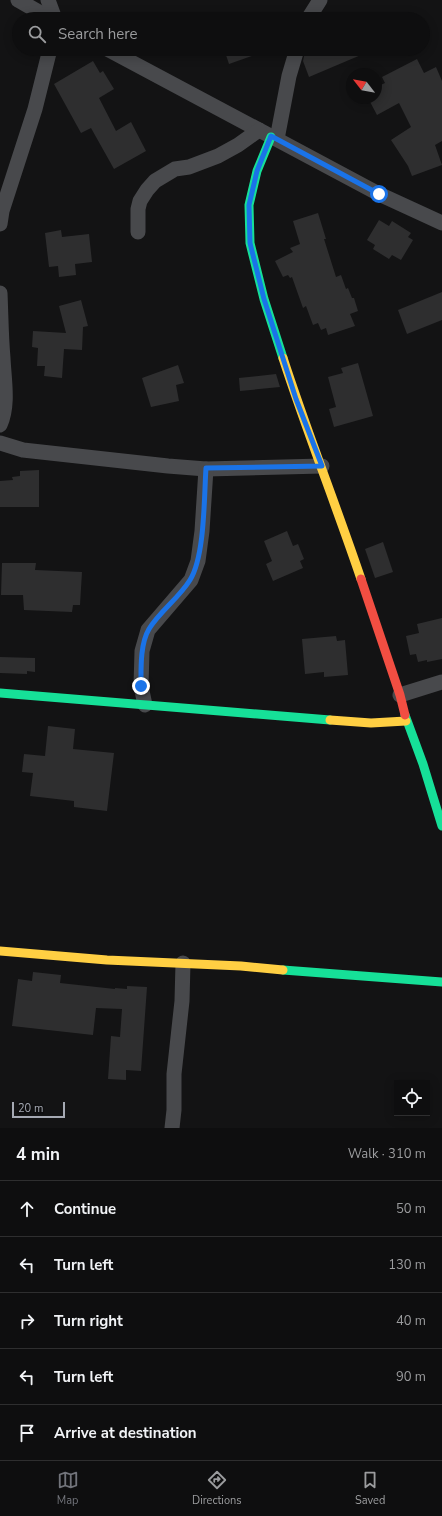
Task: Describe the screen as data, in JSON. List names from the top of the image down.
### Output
{
  "scale_bar": "20 m",
  "north": "top left",
  "page": {
    "search": "Search here",
    "scale": "20 m",
    "heading": ["4 min", "Walk · 310 m"],
    "list": [
      ["Continue", "50 m"],
      ["Turn left", "130 m"],
      ["Turn right", "40 m"],
      ["Turn left", "90 m"],
      "Arrive at destination"
    ],
    "nav": ["Map", "Directions", "Saved"]
  }
}
